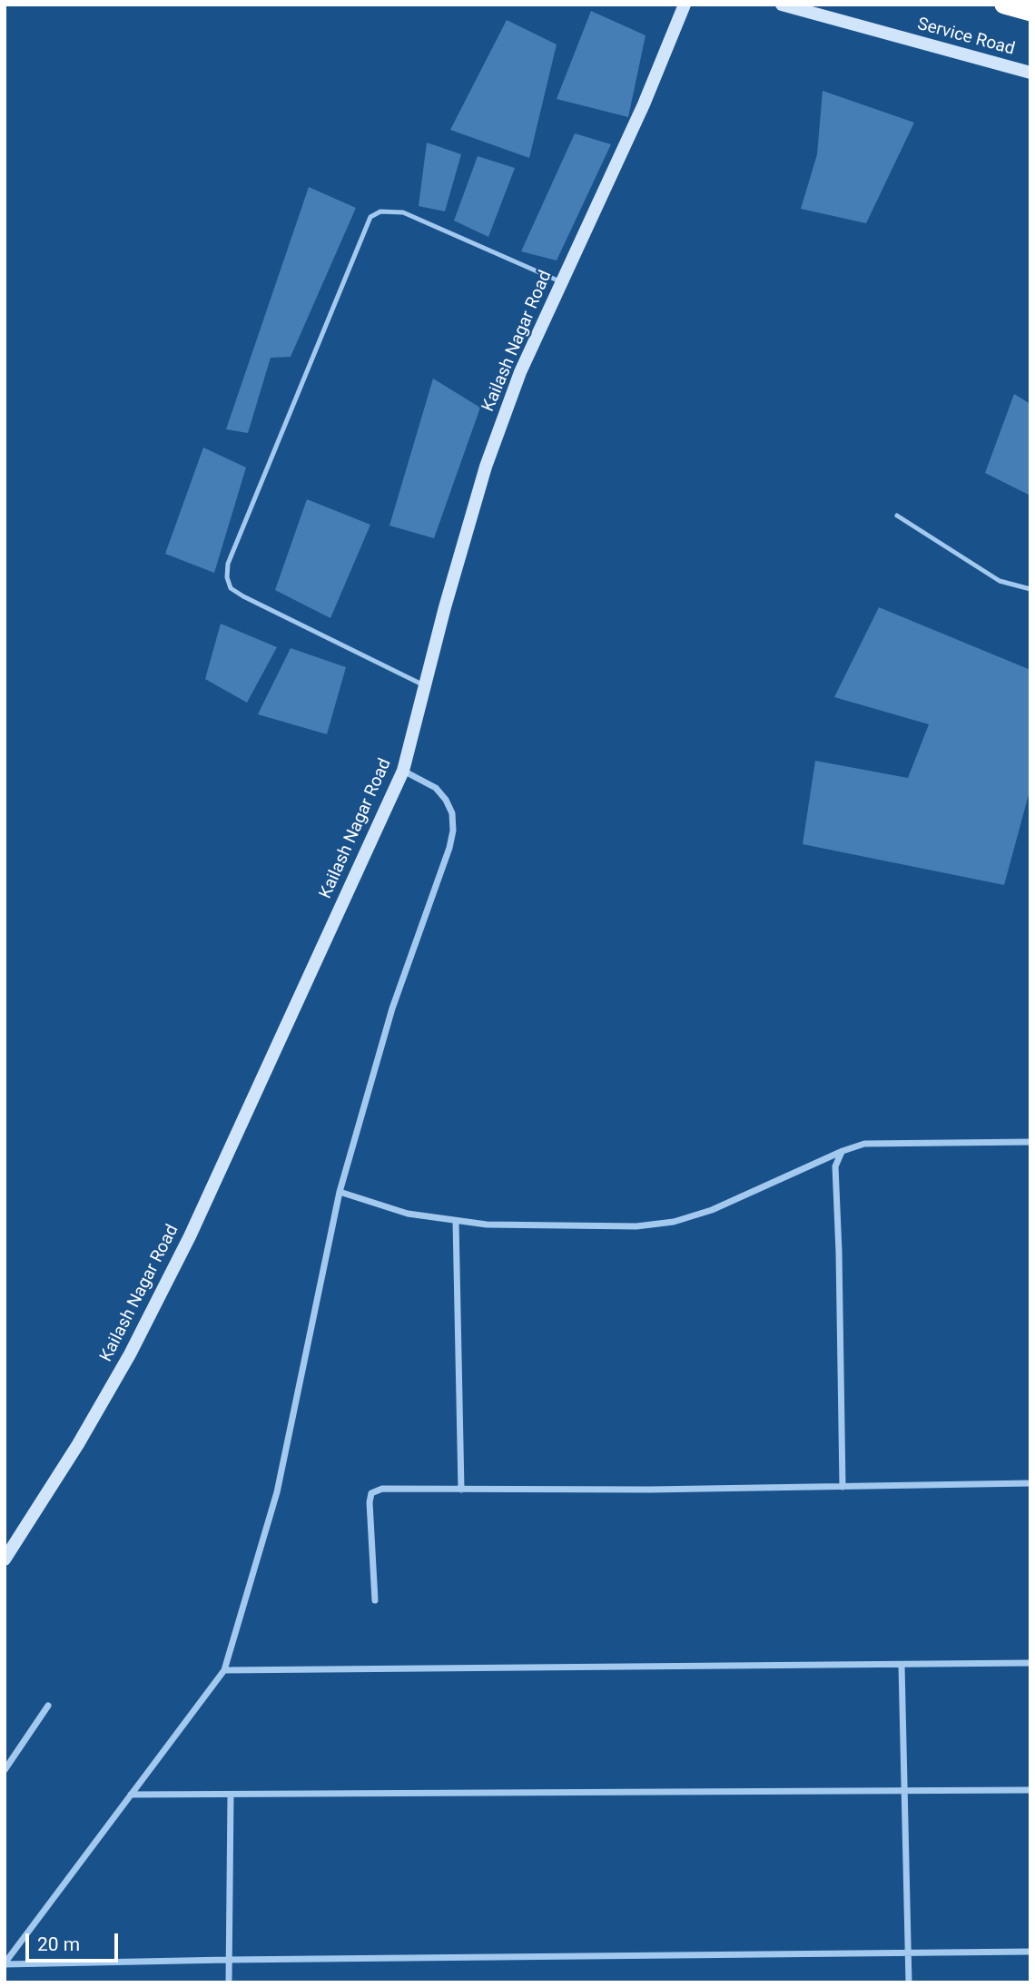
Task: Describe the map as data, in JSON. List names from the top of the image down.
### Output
{
  "streets": {
    "street": ["Service Road", "Kailash Nagar Road"]
  },
  "scale_bar": "20 m"
}
